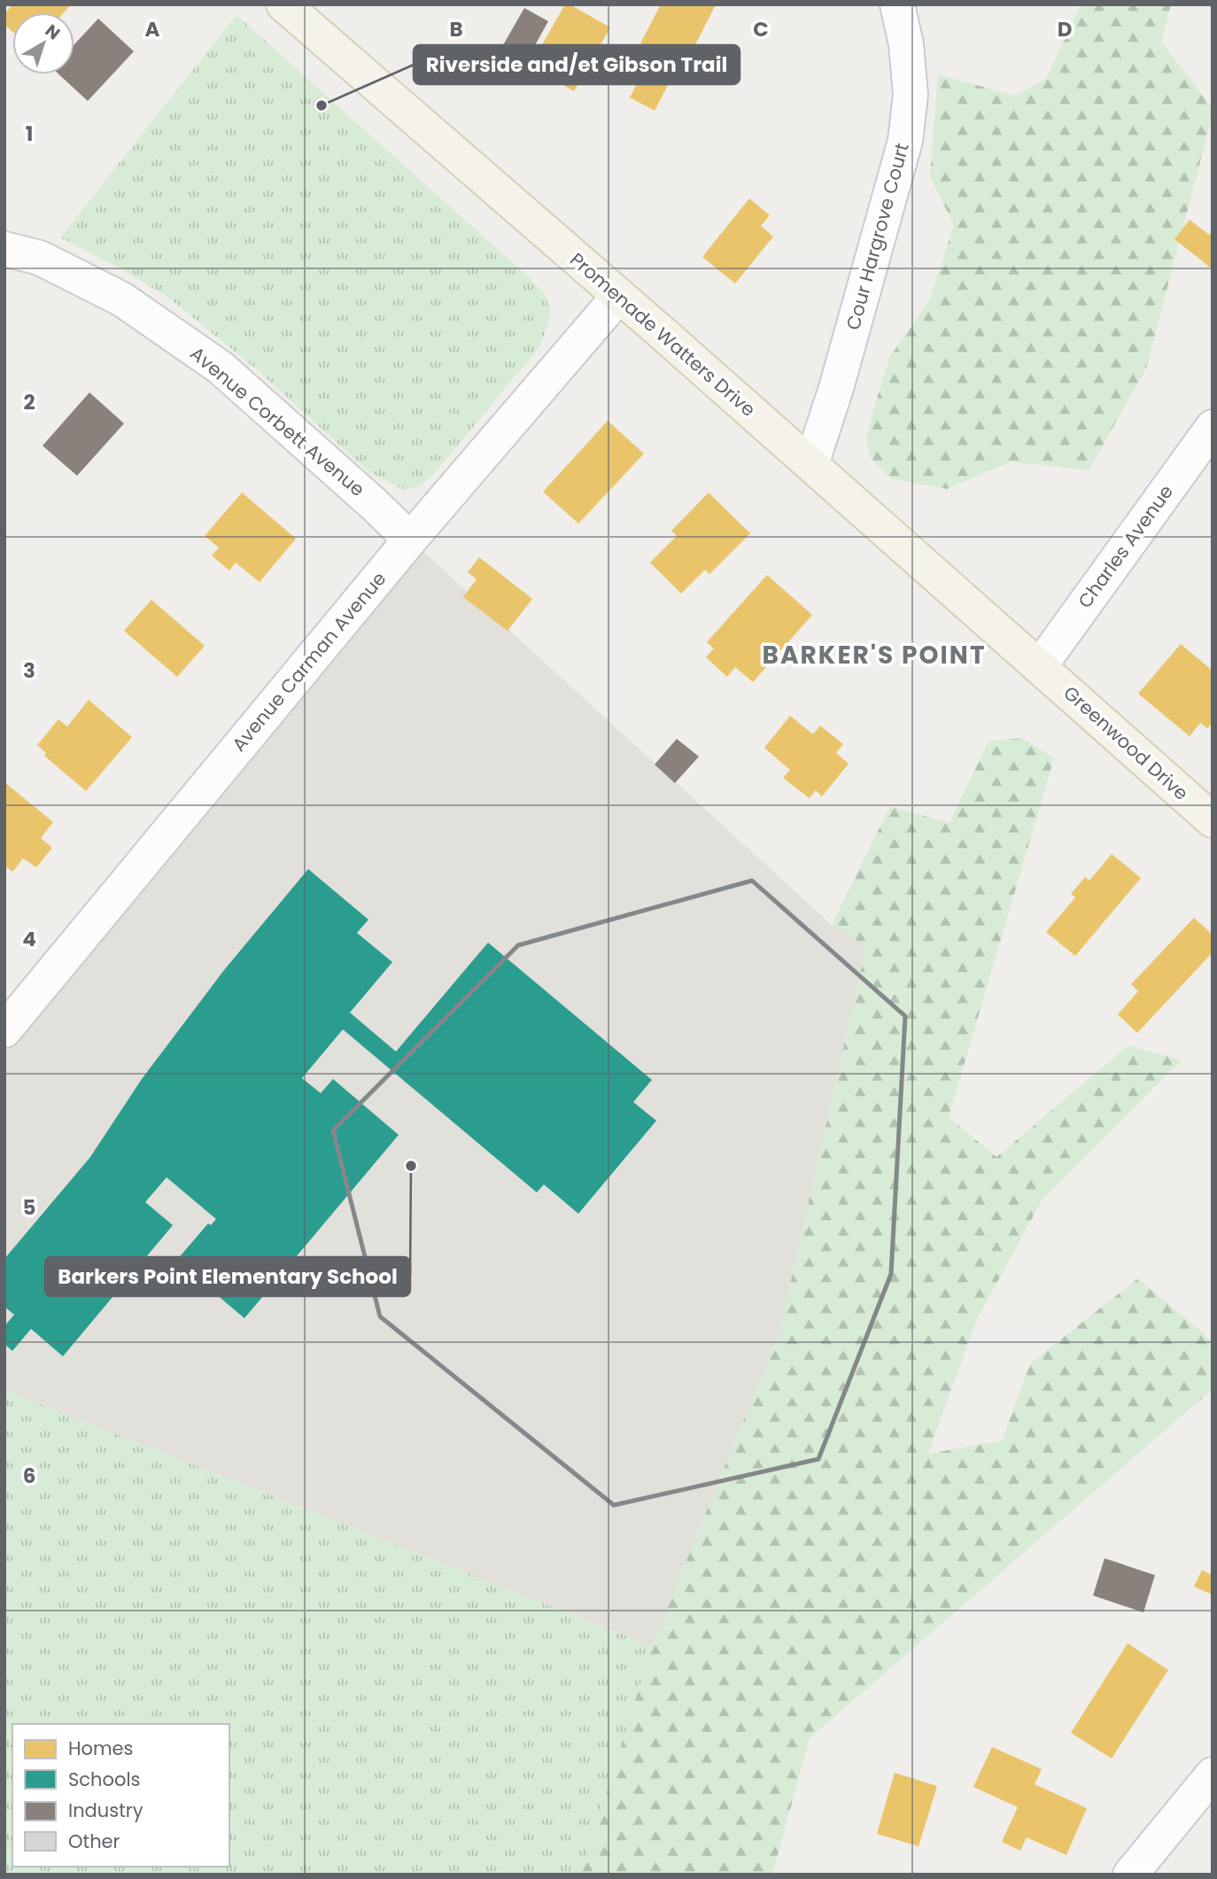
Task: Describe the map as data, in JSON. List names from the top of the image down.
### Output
{
  "streets": {
    "main road": ["Promenade Watters Drive", "Greenwood Drive"],
    "street": [
      "Cour Hargrove Court",
      "Avenue Corbett Avenue",
      "Charles Avenue",
      "Avenue Carman Avenue"
    ]
  },
  "crossings": [
    ["Cour Hargrove Court", "Promenade Watters Drive"],
    ["Promenade Watters Drive", "Charles Avenue"],
    ["Promenade Watters Drive", "Avenue Carman Avenue"],
    ["Promenade Watters Drive", "Greenwood Drive"],
    ["Avenue Corbett Avenue", "Avenue Carman Avenue"],
    ["Charles Avenue", "Greenwood Drive"]
  ],
  "districts": ["BARKER'S POINT"],
  "places": ["Riverside and/et Gibson Trail", "Barkers Point Elementary School"],
  "legend": [
    "Homes",
    "Schools",
    "Industry",
    "Other"
  ],
  "north": "top right",
  "grid": {
    "columns": [
      "A",
      "B",
      "C",
      "D"
    ],
    "rows": [
      "1",
      "2",
      "3",
      "4",
      "5",
      "6"
    ]
  }
}
